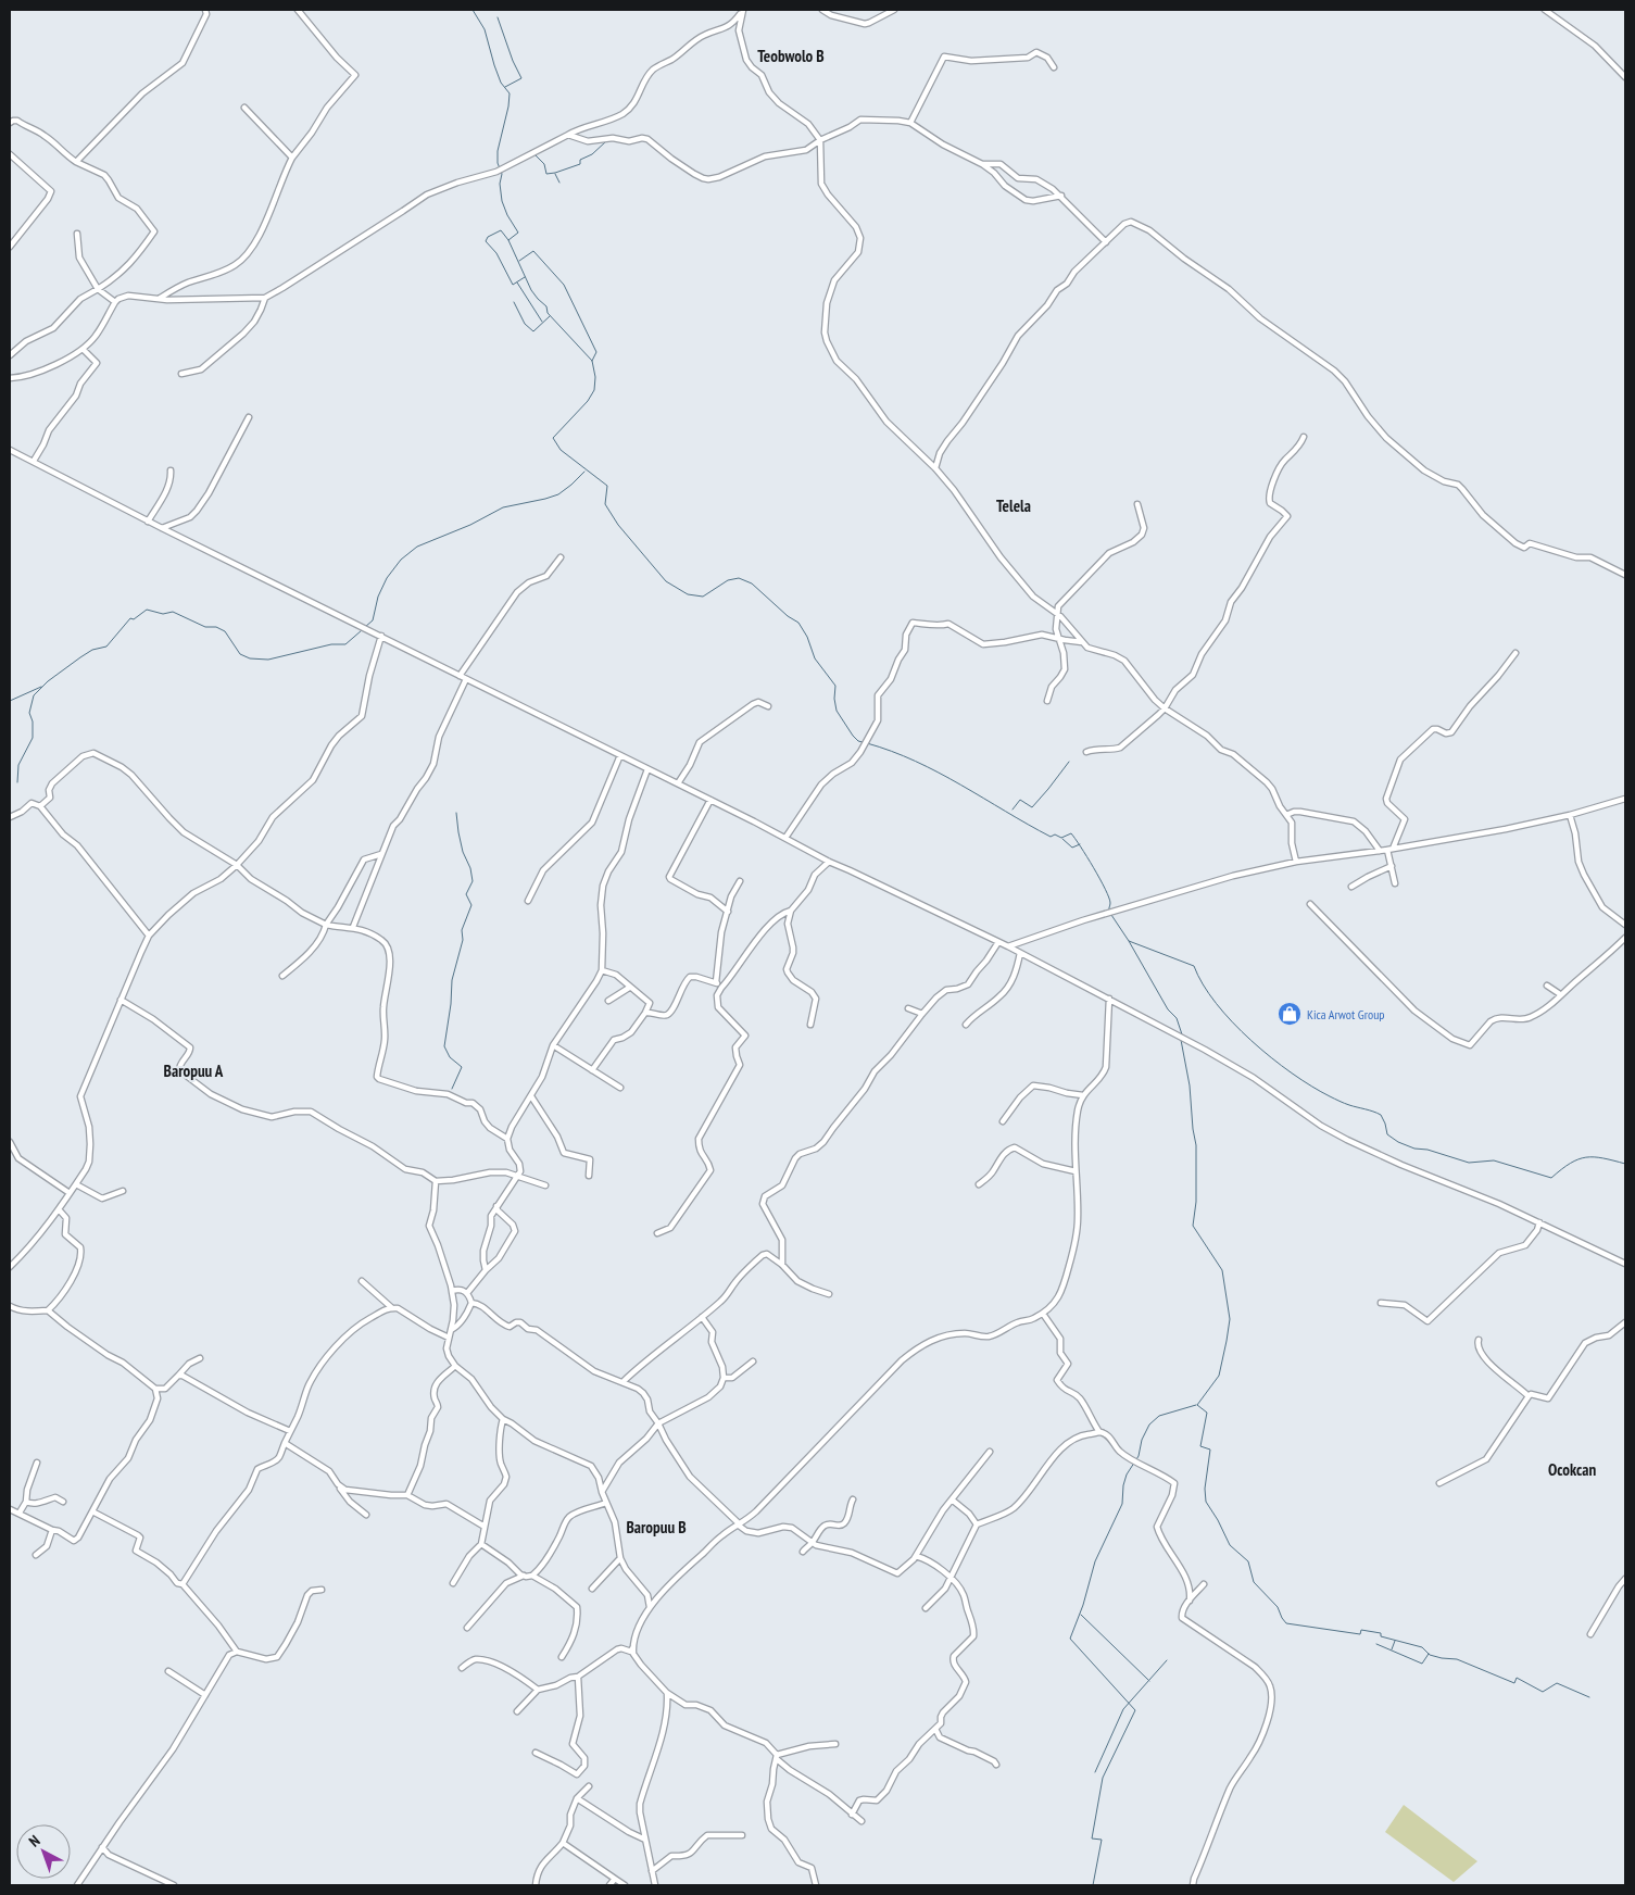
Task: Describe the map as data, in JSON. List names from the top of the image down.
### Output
{
  "districts": [
    "Teobwolo B",
    "Telela",
    "Baropuu A",
    "Ocokcan",
    "Baropuu B"
  ],
  "places": {
    "shop": ["Kica Arwot Group"]
  },
  "north": "top left"
}
